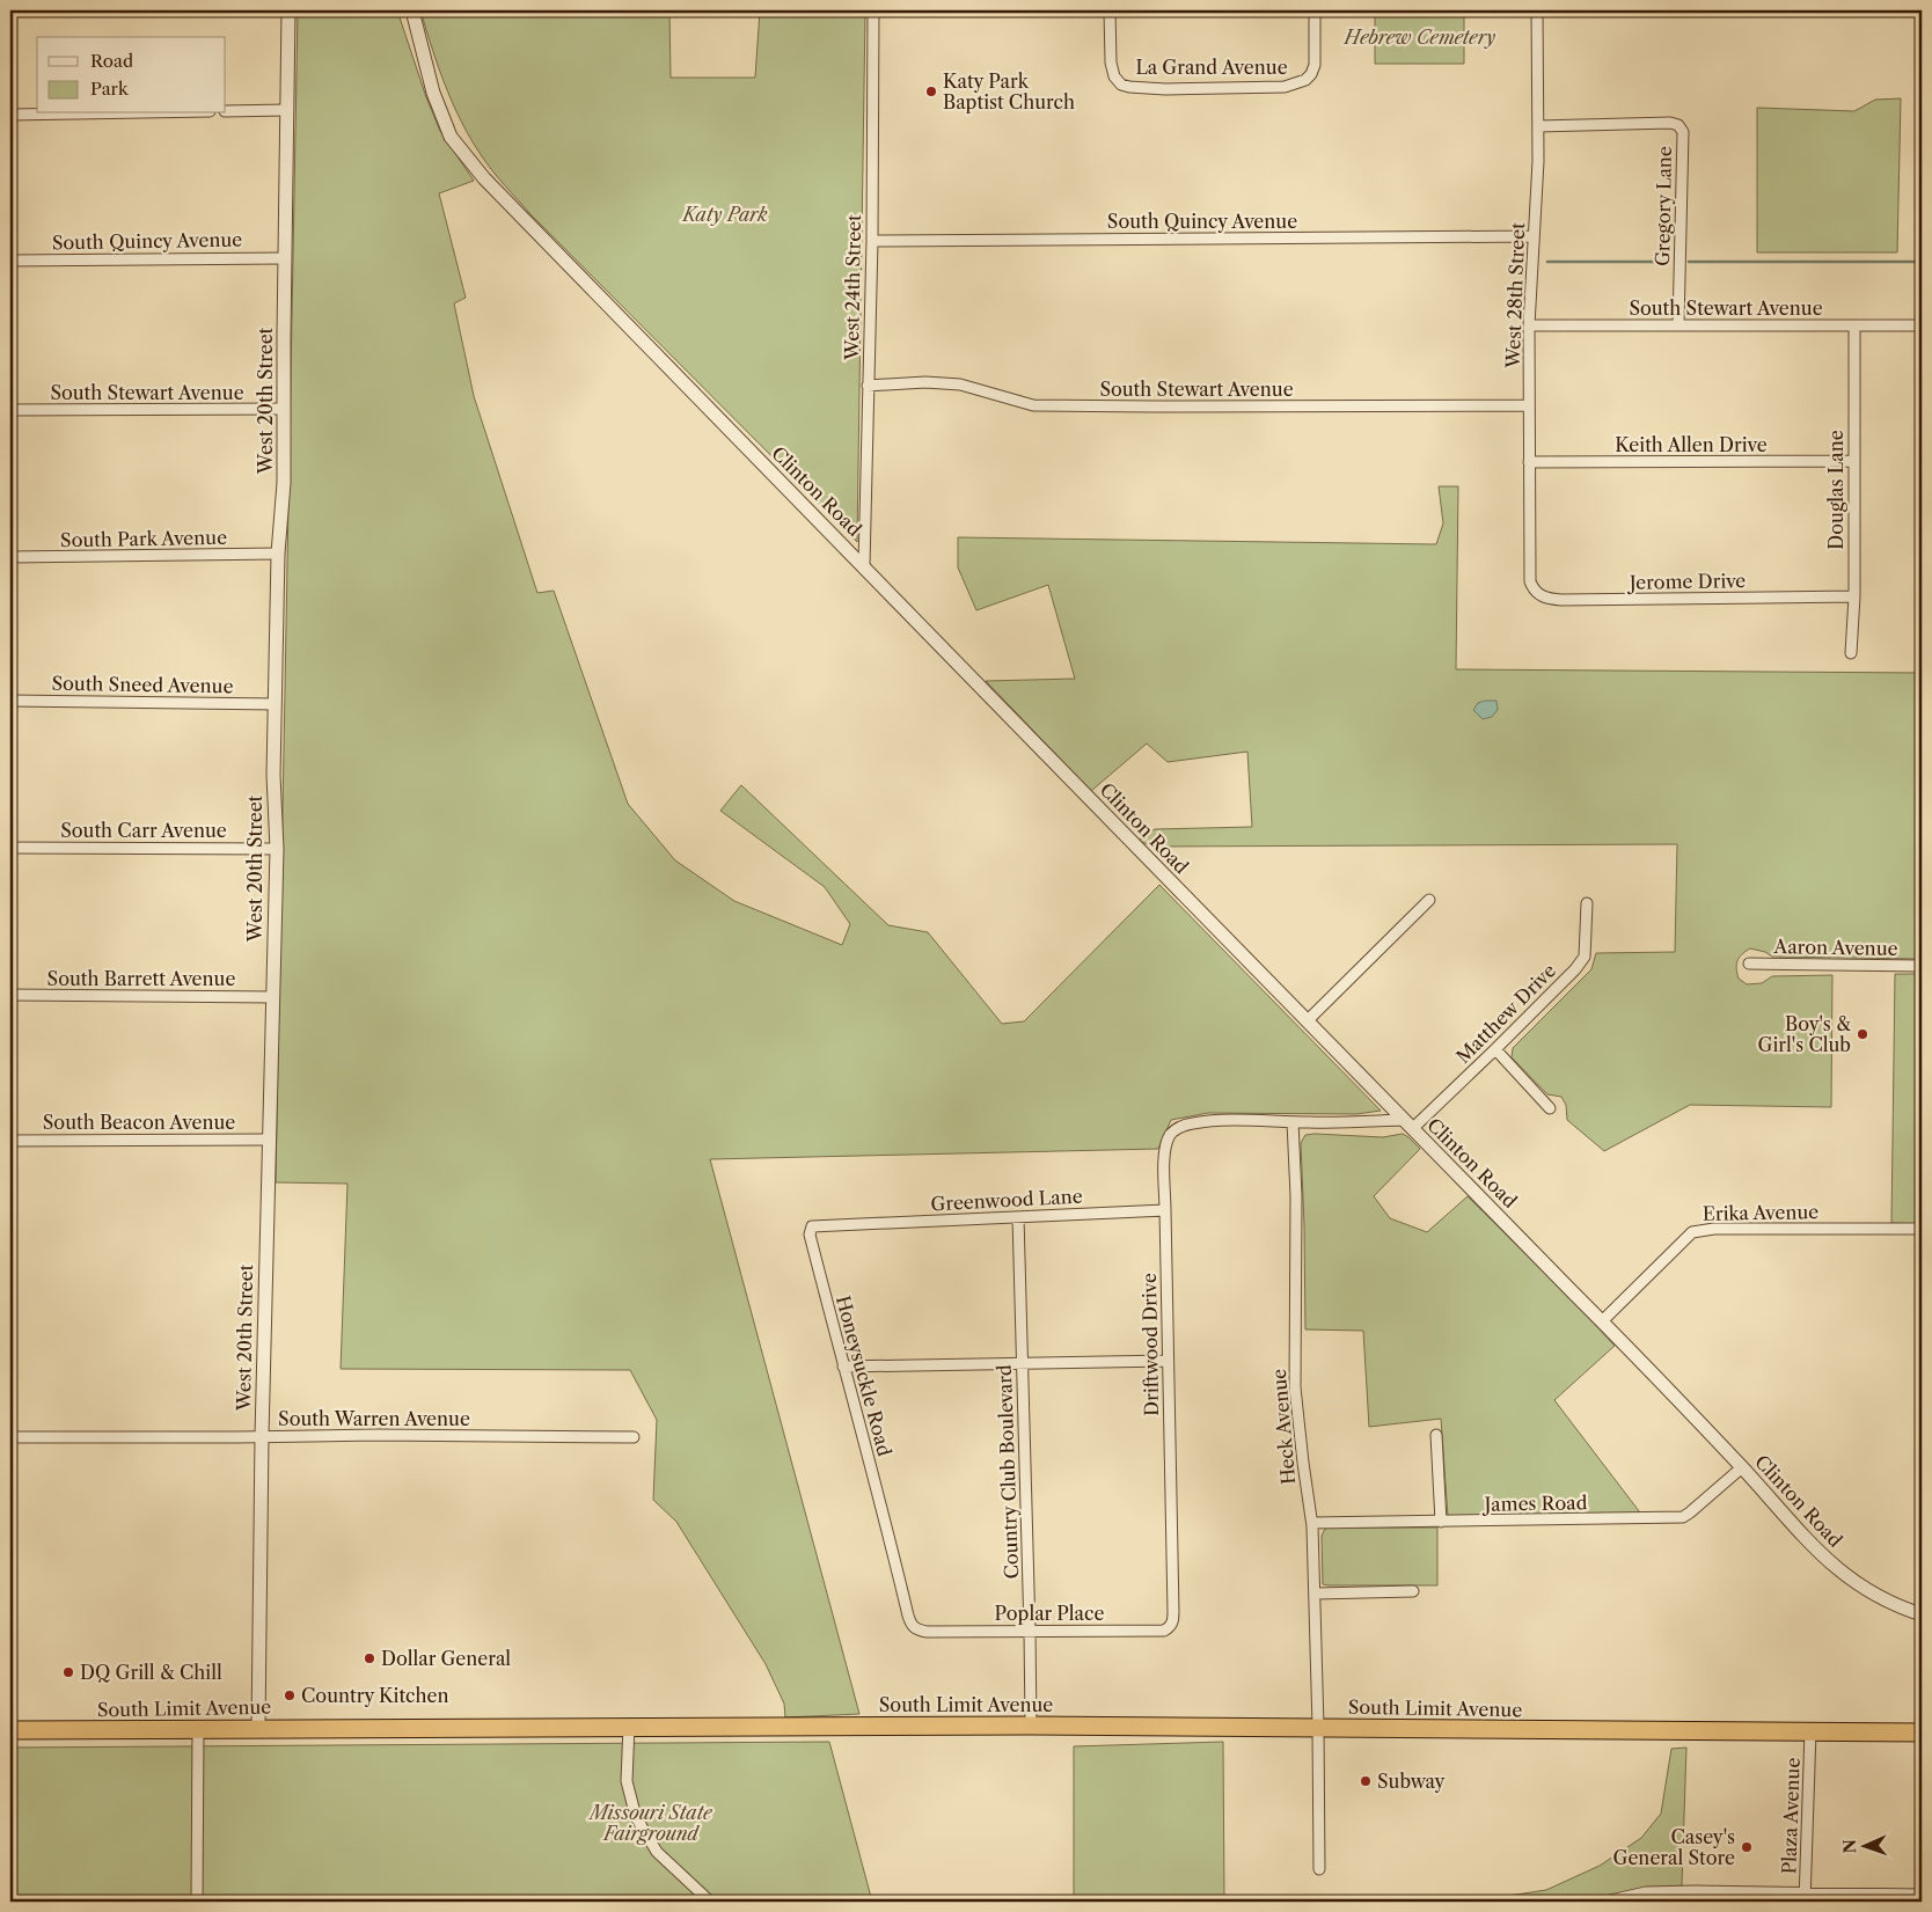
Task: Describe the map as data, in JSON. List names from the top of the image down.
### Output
{
  "streets": {
    "highway": ["South Limit Avenue"],
    "street": [
      "La Grand Avenue",
      "Gregory Lane",
      "South Quincy Avenue",
      "West 24th Street",
      "West 28th Street",
      "South Stewart Avenue",
      "West 20th Street",
      "Keith Allen Drive",
      "Douglas Lane",
      "Clinton Road",
      "South Park Avenue",
      "Jerome Drive",
      "South Sneed Avenue",
      "South Carr Avenue",
      "Aaron Avenue",
      "South Barrett Avenue",
      "Matthew Drive",
      "South Beacon Avenue",
      "Greenwood Lane",
      "Erika Avenue",
      "Driftwood Drive",
      "Honeysuckle Road",
      "South Warren Avenue",
      "Heck Avenue",
      "Country Club Boulevard",
      "James Road",
      "Poplar Place",
      "Plaza Avenue"
    ]
  },
  "crossings": [
    ["Gregory Lane", "West 28th Street"],
    ["Gregory Lane", "South Stewart Avenue"],
    ["South Quincy Avenue", "West 24th Street"],
    ["South Quincy Avenue", "West 28th Street"],
    ["South Quincy Avenue", "West 20th Street"],
    ["West 24th Street", "South Stewart Avenue"],
    ["West 24th Street", "Clinton Road"],
    ["West 28th Street", "South Stewart Avenue"],
    ["West 28th Street", "Keith Allen Drive"],
    ["West 28th Street", "Jerome Drive"],
    ["South Stewart Avenue", "West 20th Street"],
    ["South Stewart Avenue", "Douglas Lane"],
    ["West 20th Street", "South Park Avenue"],
    ["West 20th Street", "South Sneed Avenue"],
    ["West 20th Street", "South Carr Avenue"],
    ["West 20th Street", "South Barrett Avenue"],
    ["West 20th Street", "South Beacon Avenue"],
    ["West 20th Street", "South Warren Avenue"],
    ["West 20th Street", "South Limit Avenue"],
    ["Keith Allen Drive", "Douglas Lane"],
    ["Douglas Lane", "Jerome Drive"],
    ["Clinton Road", "Matthew Drive"],
    ["Clinton Road", "Erika Avenue"],
    ["Clinton Road", "James Road"],
    ["Greenwood Lane", "Driftwood Drive"],
    ["Greenwood Lane", "Honeysuckle Road"],
    ["Greenwood Lane", "Country Club Boulevard"],
    ["Driftwood Drive", "Heck Avenue"],
    ["Driftwood Drive", "Poplar Place"],
    ["Honeysuckle Road", "Poplar Place"],
    ["Heck Avenue", "James Road"],
    ["Heck Avenue", "South Limit Avenue"],
    ["Country Club Boulevard", "Poplar Place"],
    ["Country Club Boulevard", "South Limit Avenue"],
    ["South Limit Avenue", "Plaza Avenue"]
  ],
  "parks": ["Hebrew Cemetery", "Katy Park", "Missouri State Fairground"],
  "places": [
    "Katy Park Baptist Church",
    "Boy's & Girl's Club",
    "Dollar General",
    "DQ Grill & Chill",
    "Country Kitchen",
    "Subway",
    "Casey's General Store"
  ],
  "legend": ["Road", "Park"],
  "north": "left"
}
